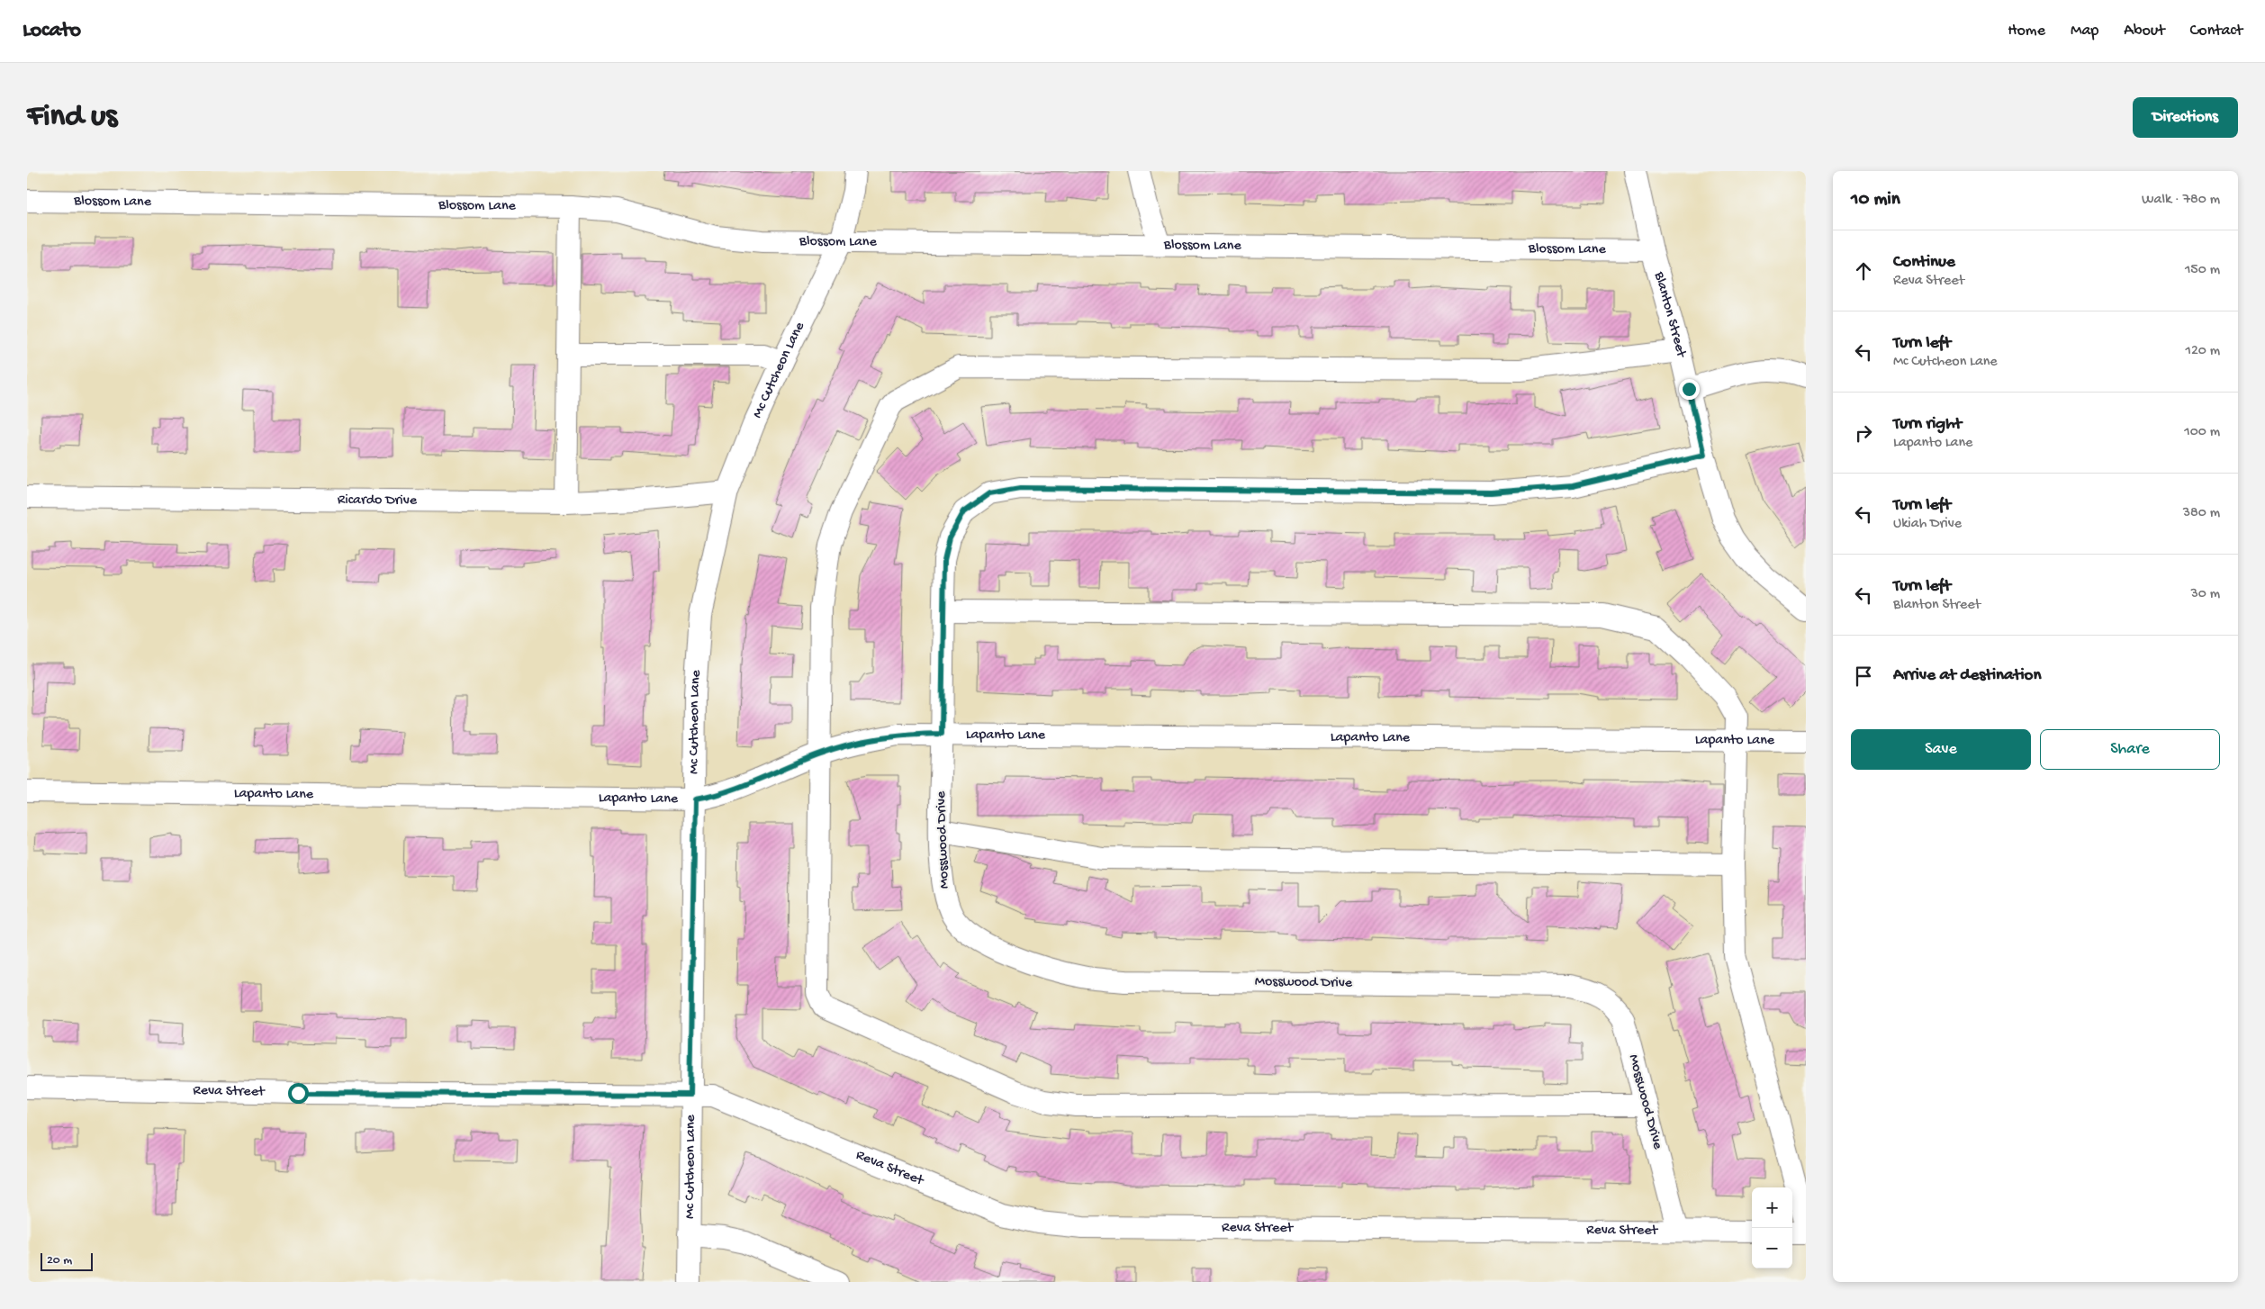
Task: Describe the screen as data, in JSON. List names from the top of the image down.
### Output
{
  "streets": {
    "street": [
      "Blossom Lane",
      "Blanton Street",
      "Mc Cutcheon Lane",
      "Ricardo Drive",
      "Lapanto Lane",
      "Mosswood Drive",
      "Reva Street"
    ]
  },
  "crossings": [
    ["Blossom Lane", "Blanton Street"],
    ["Blossom Lane", "Mc Cutcheon Lane"],
    ["Blanton Street", "Mosswood Drive"],
    ["Mc Cutcheon Lane", "Ricardo Drive"],
    ["Mc Cutcheon Lane", "Lapanto Lane"],
    ["Mc Cutcheon Lane", "Reva Street"],
    ["Lapanto Lane", "Mosswood Drive"],
    ["Mosswood Drive", "Reva Street"]
  ],
  "scale_bar": "20 m",
  "page": {
    "header": "Locato",
    "nav": [
      "Home",
      "Map",
      "About",
      "Contact"
    ],
    "buttons": [
      "Directions",
      ["Save", "Share"]
    ],
    "title": "Find us",
    "heading": ["10 min", "Walk · 780 m"],
    "list": [
      ["Continue", "Reva Street", "150 m"],
      ["Turn left", "Mc Cutcheon Lane", "120 m"],
      ["Turn right", "Lapanto Lane", "100 m"],
      ["Turn left", "Ukiah Drive", "380 m"],
      ["Turn left", "Blanton Street", "30 m"],
      "Arrive at destination"
    ],
    "map_buttons": ["+", "−"],
    "scale": "20 m"
  }
}
